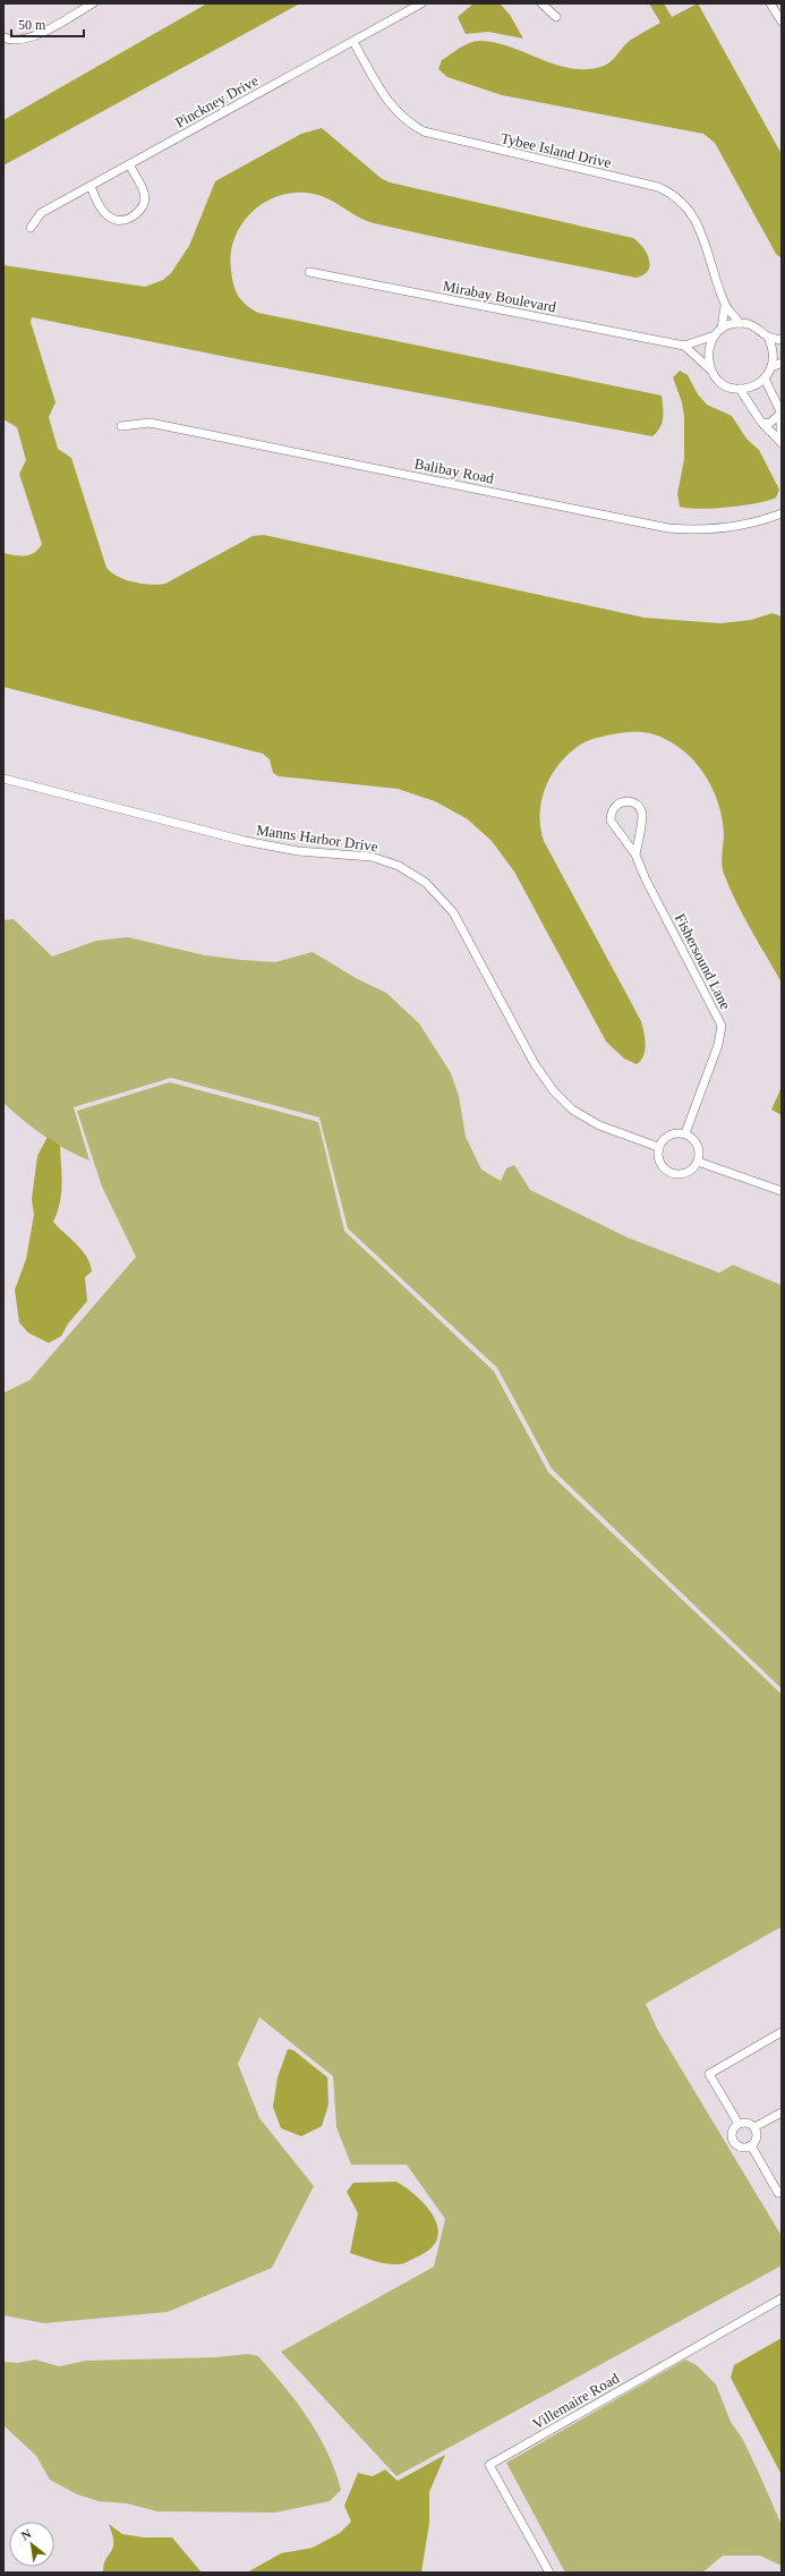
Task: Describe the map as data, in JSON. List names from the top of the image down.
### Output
{
  "streets": {
    "street": [
      "Pinckney Drive",
      "Tybee Island Drive",
      "Mirabay Boulevard",
      "Balibay Road",
      "Manns Harbor Drive",
      "Fishersound Lane",
      "Villemaire Road"
    ]
  },
  "crossings": [
    ["Pinckney Drive", "Tybee Island Drive"],
    ["Tybee Island Drive", "Mirabay Boulevard"],
    ["Manns Harbor Drive", "Fishersound Lane"]
  ],
  "scale_bar": "50 m",
  "north": "top left"
}
